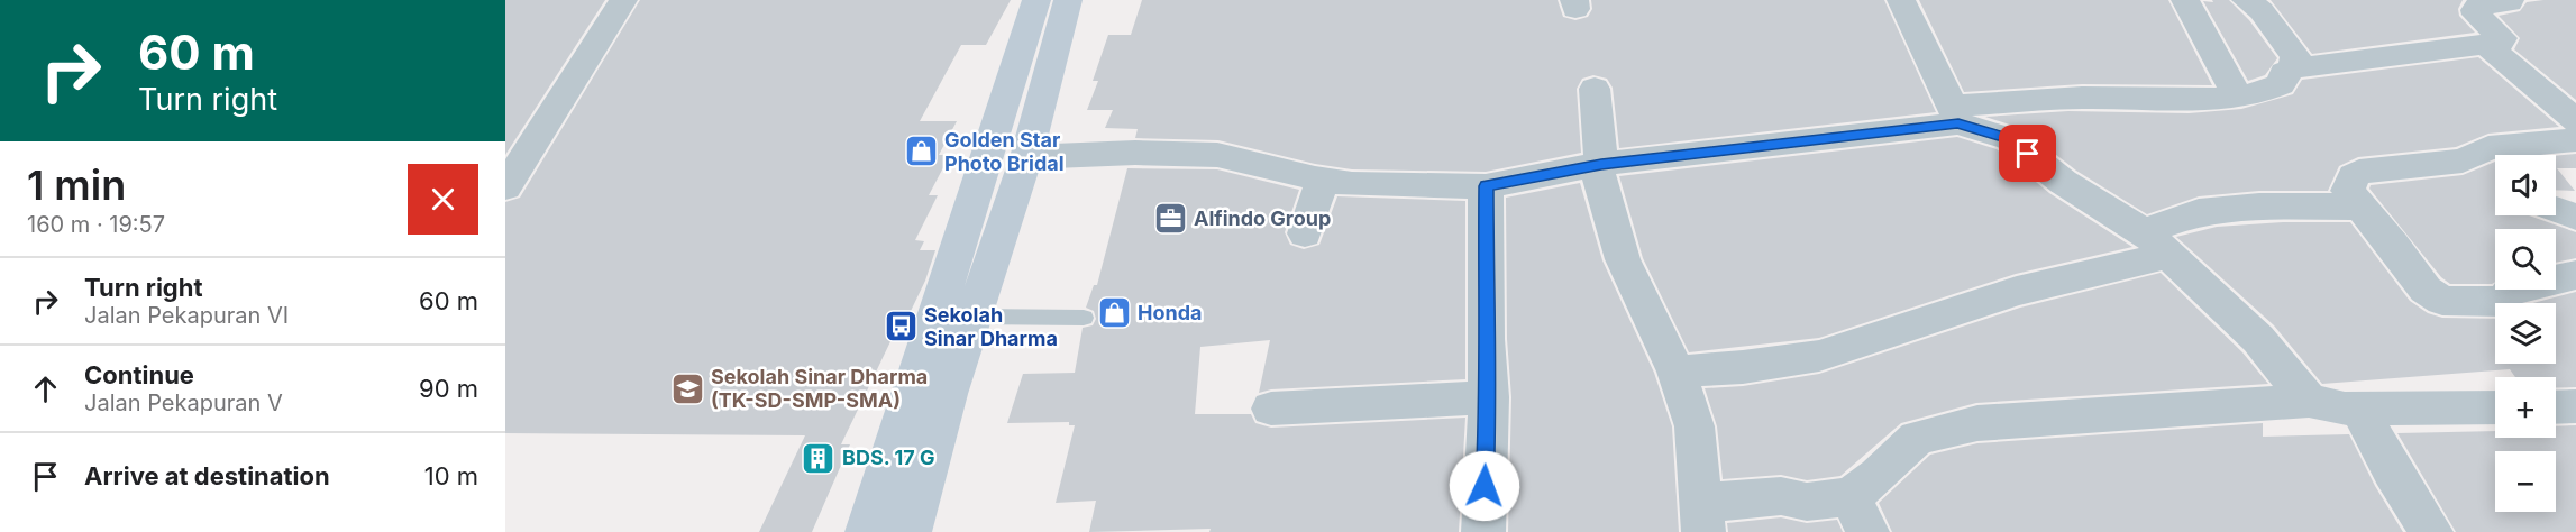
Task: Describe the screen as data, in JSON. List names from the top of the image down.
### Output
{
  "places": {
    "shop": ["Golden Star Photo Bridal", "Honda"],
    "office": ["Alfindo Group"],
    "bus stop": ["Sekolah Sinar Dharma"],
    "school or university": ["Sekolah Sinar Dharma (TK-SD-SMP-SMA)"],
    "building": ["BDS. 17 G"]
  },
  "page": {
    "turn": ["60 m", "Turn right"],
    "heading": ["1 min", "160 m · 19:57"],
    "map_buttons": ["+", "−"],
    "list": [
      {
        "name": "Turn right",
        "note": "Jalan Pekapuran VI",
        "value": "60 m"
      },
      {
        "name": "Continue",
        "note": "Jalan Pekapuran V",
        "value": "90 m"
      },
      {
        "name": "Arrive at destination",
        "value": "10 m"
      }
    ]
  }
}
